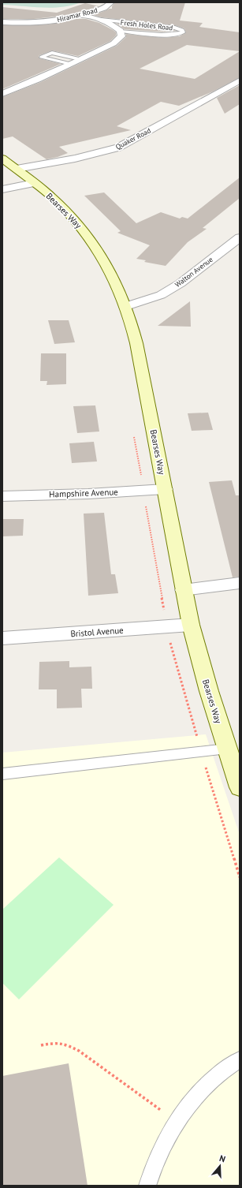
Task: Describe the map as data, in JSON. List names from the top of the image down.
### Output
{
  "streets": {
    "main road": ["Bearses Way"],
    "street": [
      "Hiramar Road",
      "Fresh Holes Road",
      "Quaker Road",
      "Walton Avenue",
      "Hampshire Avenue",
      "Bristol Avenue"
    ]
  },
  "crossings": [
    ["Hiramar Road", "Fresh Holes Road"],
    ["Quaker Road", "Bearses Way"],
    ["Bearses Way", "Walton Avenue"],
    ["Bearses Way", "Hampshire Avenue"],
    ["Bearses Way", "Bristol Avenue"]
  ],
  "north": "top"
}
